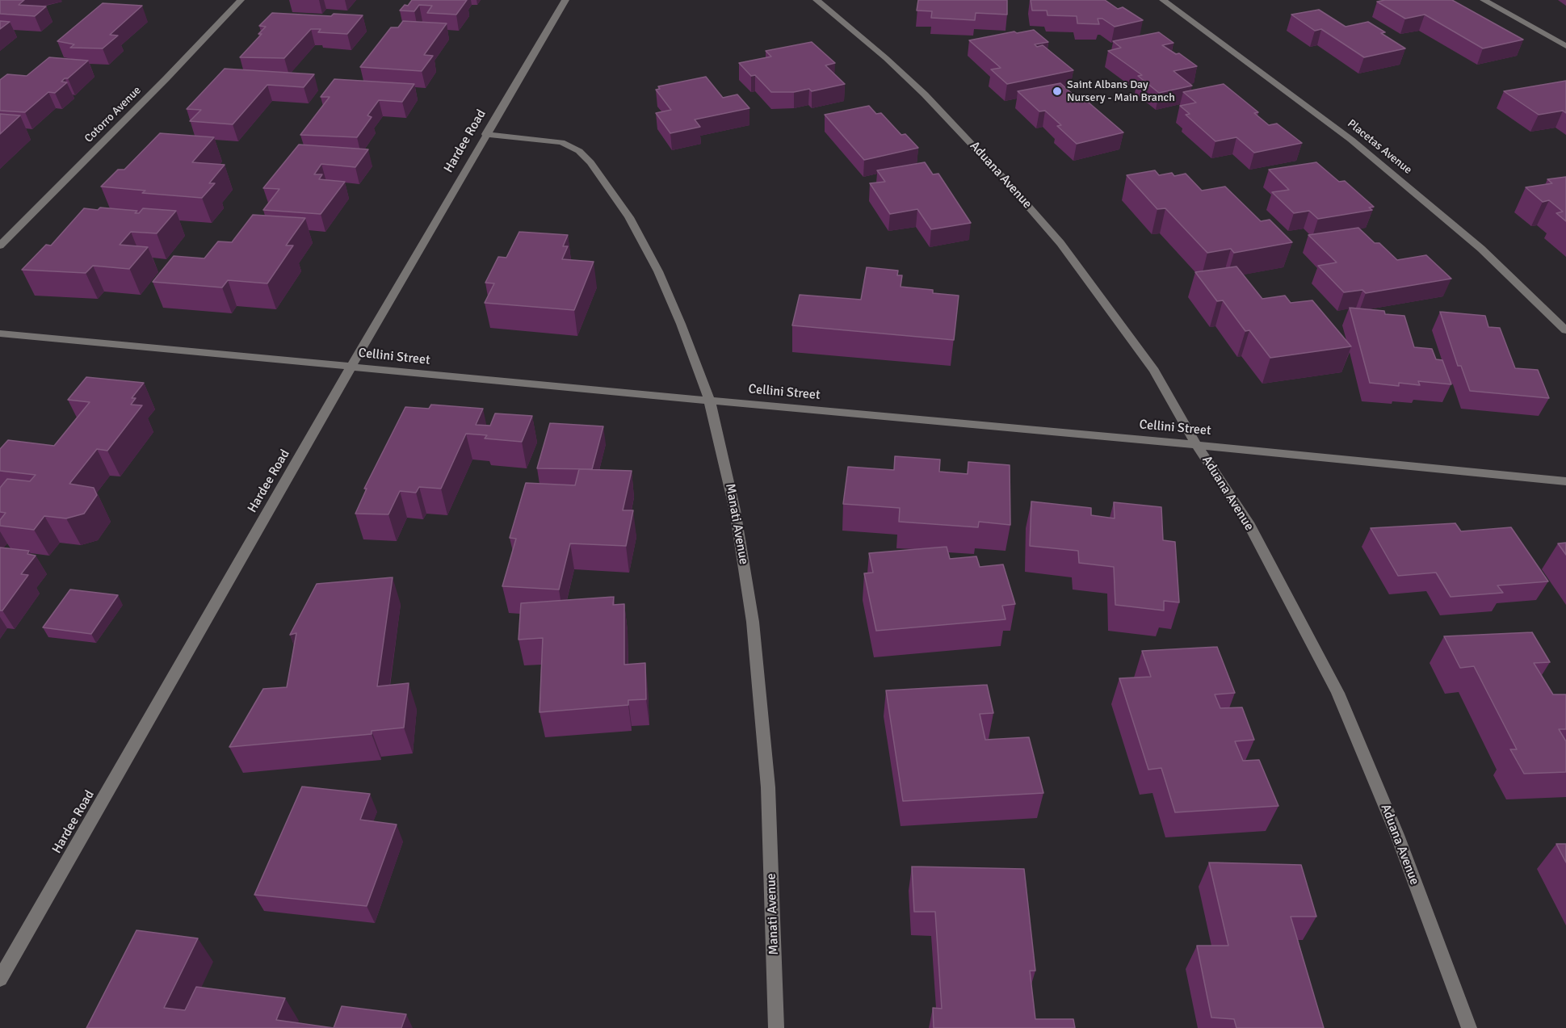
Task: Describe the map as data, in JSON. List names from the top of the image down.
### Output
{
  "streets": {
    "street": [
      "Cotorro Avenue",
      "Hardee Road",
      "Placetas Avenue",
      "Aduana Avenue",
      "Cellini Street",
      "Manati Avenue"
    ]
  },
  "crossings": [
    ["Hardee Road", "Cellini Street"],
    ["Hardee Road", "Manati Avenue"],
    ["Aduana Avenue", "Cellini Street"],
    ["Cellini Street", "Manati Avenue"]
  ],
  "places": ["Saint Albans Day Nursery - Main Branch"]
}
